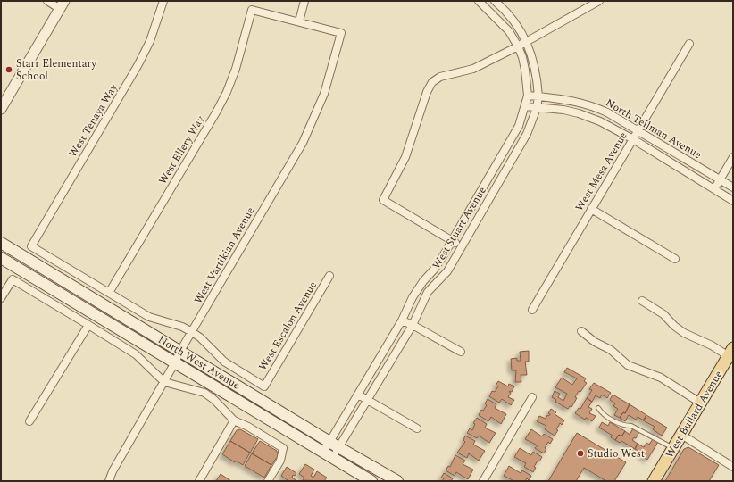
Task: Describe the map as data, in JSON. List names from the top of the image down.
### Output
{
  "streets": {
    "main road": ["North West Avenue", "West Bullard Avenue"],
    "street": [
      "West Tenaya Way",
      "North Teilman Avenue",
      "West Ellery Way",
      "West Mesa Avenue",
      "West Stuart Avenue",
      "West Vartikian Avenue",
      "West Escalon Avenue"
    ]
  },
  "crossings": [
    ["West Tenaya Way", "West Ellery Way"],
    ["North Teilman Avenue", "West Mesa Avenue"],
    ["North Teilman Avenue", "West Stuart Avenue"],
    ["West Ellery Way", "West Vartikian Avenue"],
    ["West Stuart Avenue", "North West Avenue"],
    ["West Vartikian Avenue", "West Escalon Avenue"],
    ["West Vartikian Avenue", "North West Avenue"]
  ],
  "places": ["Starr Elementary School", "Studio West"]
}
